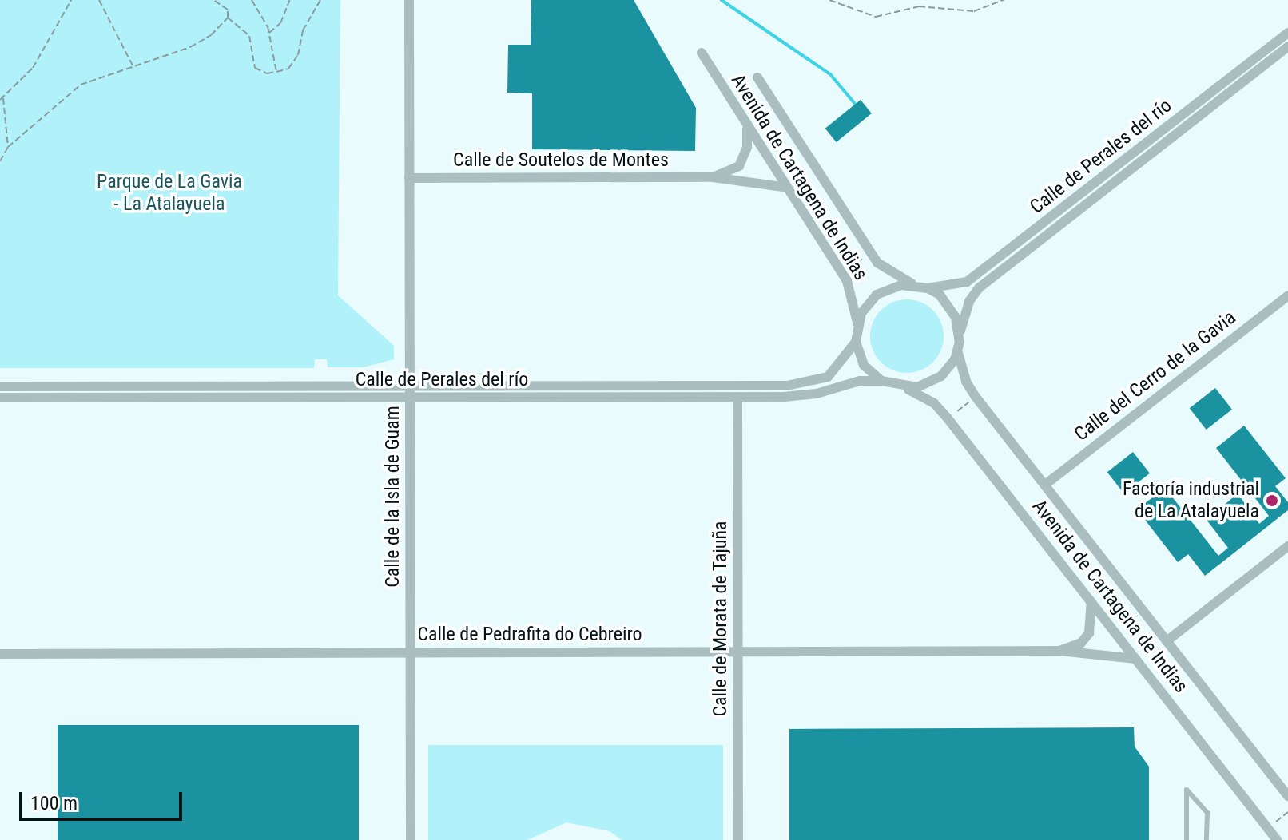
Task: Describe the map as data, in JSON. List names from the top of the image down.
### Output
{
  "streets": {
    "street": [
      "Calle de Perales del río",
      "Calle de Soutelos de Montes",
      "Avenida de Cartagena de Indias",
      "Calle del Cerro de la Gavia",
      "Calle de la Isla de Guam",
      "Calle de Morata de Tajuña",
      "Calle de Pedrafita do Cebreiro"
    ]
  },
  "crossings": [
    ["Calle de Perales del río", "Avenida de Cartagena de Indias"],
    ["Calle de Perales del río", "Calle de la Isla de Guam"],
    ["Calle de Perales del río", "Calle de Morata de Tajuña"],
    ["Calle de Soutelos de Montes", "Avenida de Cartagena de Indias"],
    ["Calle de Soutelos de Montes", "Calle de la Isla de Guam"],
    ["Avenida de Cartagena de Indias", "Calle del Cerro de la Gavia"],
    ["Avenida de Cartagena de Indias", "Calle de Pedrafita do Cebreiro"],
    ["Calle de la Isla de Guam", "Calle de Pedrafita do Cebreiro"],
    ["Calle de Morata de Tajuña", "Calle de Pedrafita do Cebreiro"]
  ],
  "parks": ["Parque de La Gavia - La Atalayuela"],
  "places": ["Factoría industrial de La Atalayuela"],
  "scale_bar": "100 m"
}
